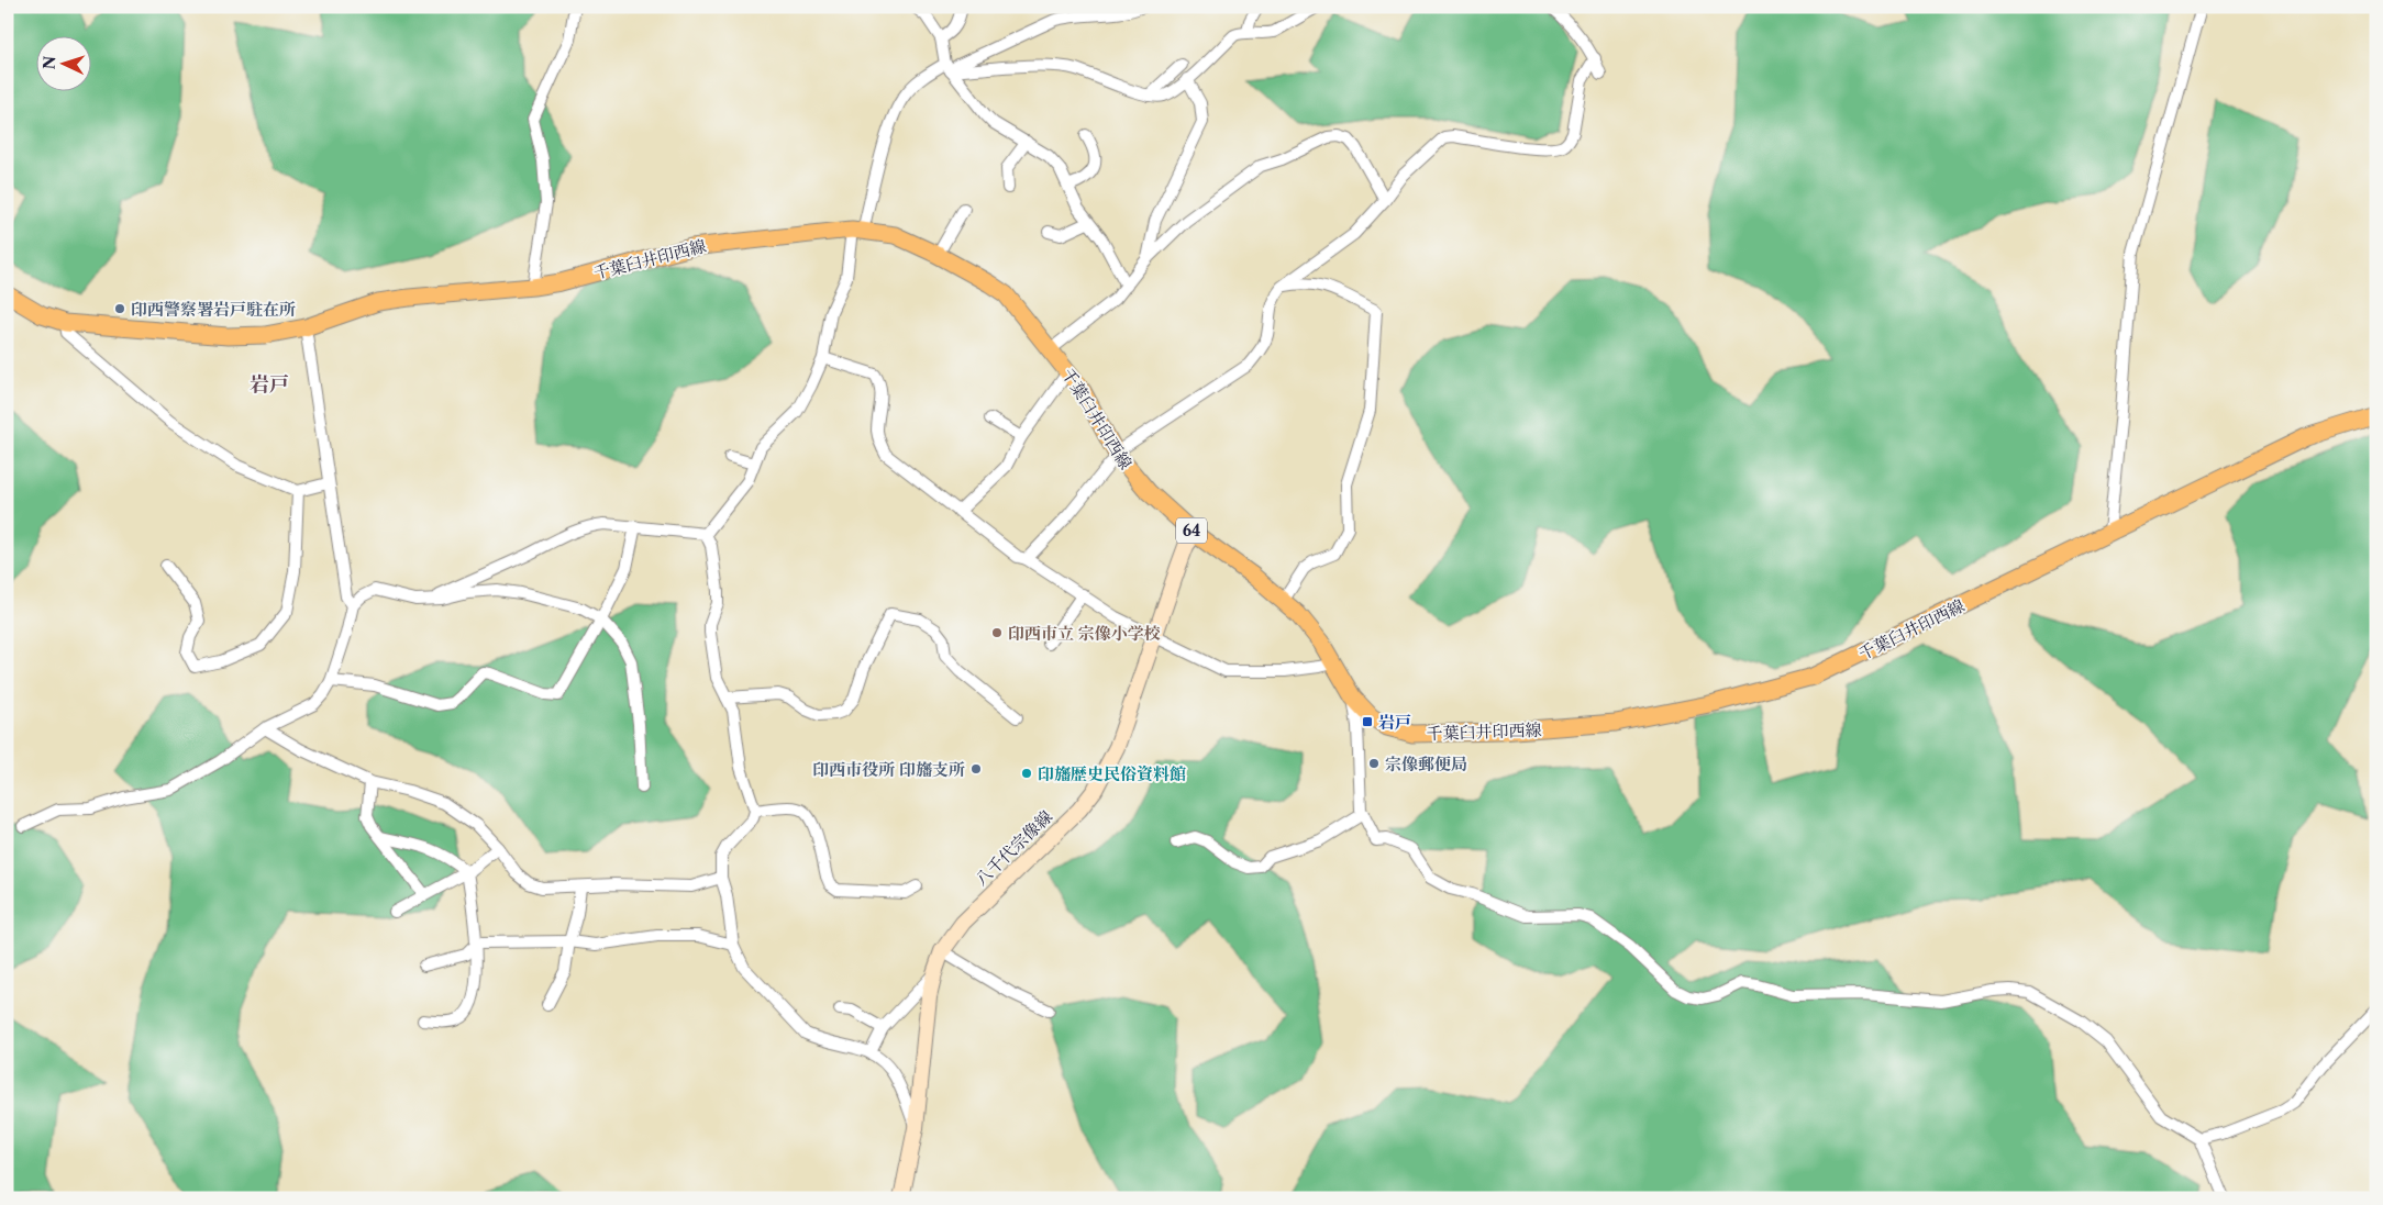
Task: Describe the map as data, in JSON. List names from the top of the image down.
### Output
{
  "streets": {
    "main road": ["千葉臼井印西線", "64", "八千代宗像線"]
  },
  "crossings": [
    ["千葉臼井印西線", "八千代宗像線"]
  ],
  "districts": ["岩戸"],
  "places": {
    "other": [
      "印西警察署岩戸駐在所",
      "印西市立 宗像小学校",
      "宗像郵便局",
      "印西市役所 印旛支所",
      "印旛歴史民俗資料館"
    ],
    "transit": ["岩戸"]
  },
  "north": "left"
}
